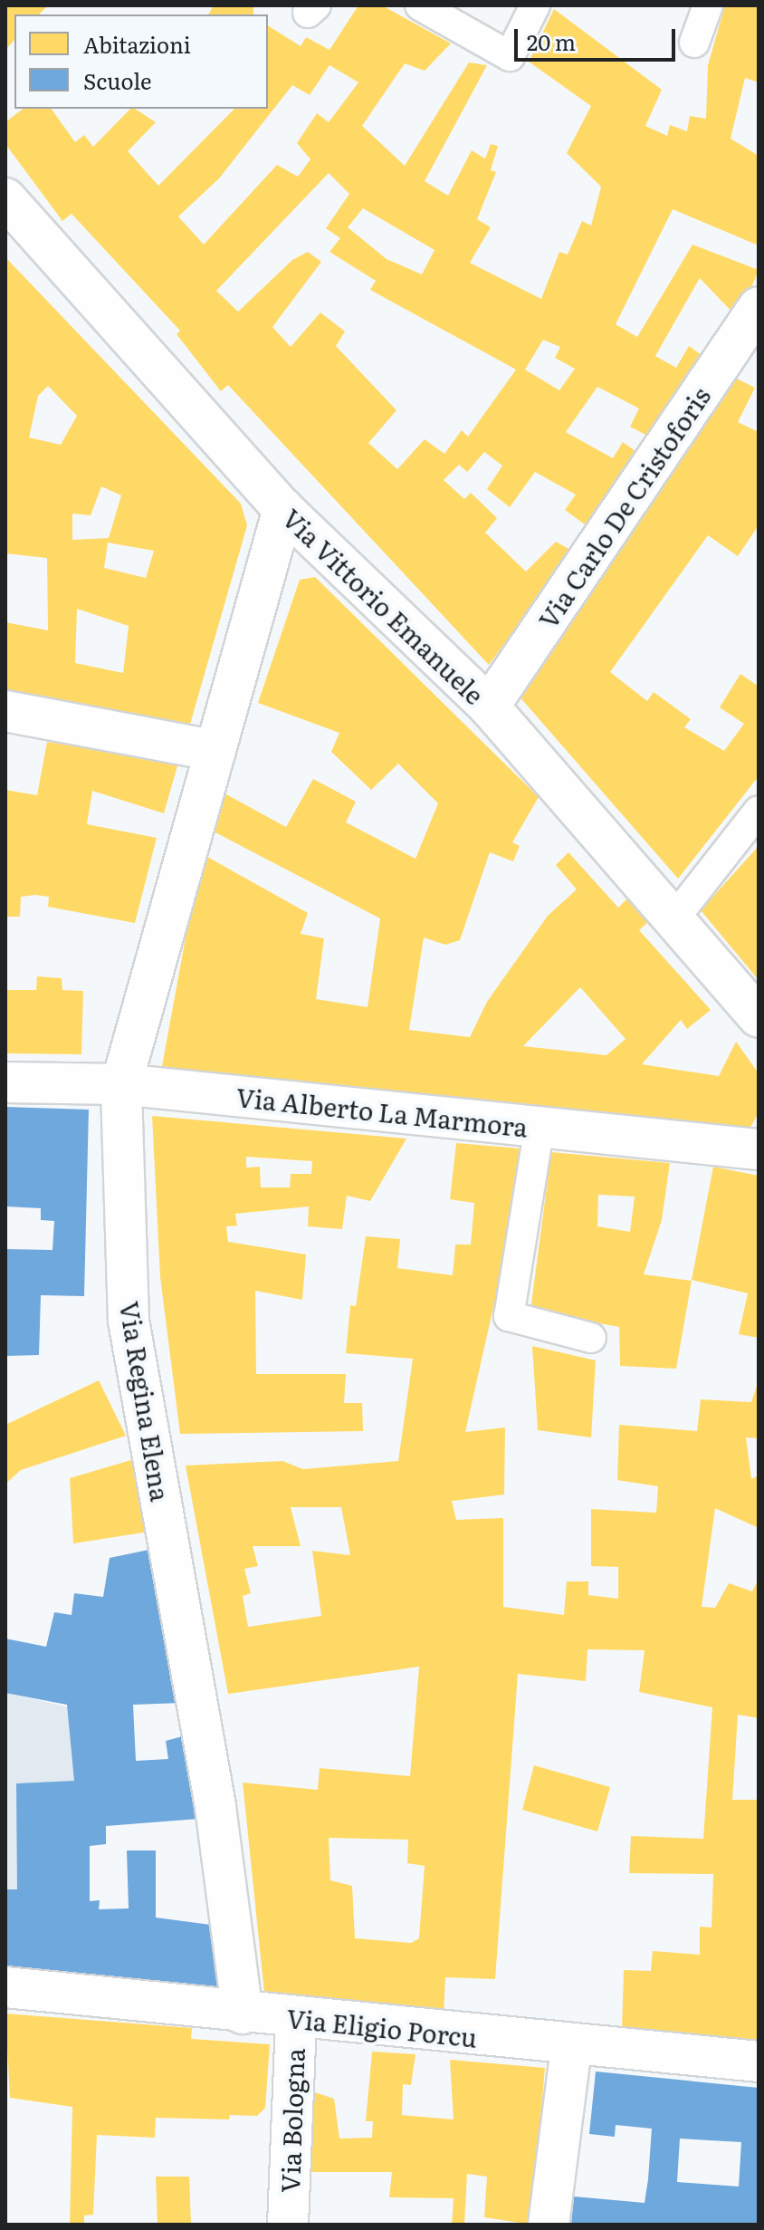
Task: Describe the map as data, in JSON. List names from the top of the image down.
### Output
{
  "streets": {
    "street": [
      "Via Carlo De Cristoforis",
      "Via Vittorio Emanuele",
      "Via Alberto La Marmora",
      "Via Regina Elena",
      "Via Eligio Porcu",
      "Via Bologna"
    ]
  },
  "crossings": [
    ["Via Carlo De Cristoforis", "Via Vittorio Emanuele"],
    ["Via Vittorio Emanuele", "Via Regina Elena"],
    ["Via Alberto La Marmora", "Via Regina Elena"],
    ["Via Regina Elena", "Via Eligio Porcu"],
    ["Via Eligio Porcu", "Via Bologna"]
  ],
  "legend": ["Abitazioni", "Scuole"],
  "scale_bar": "20 m"
}
